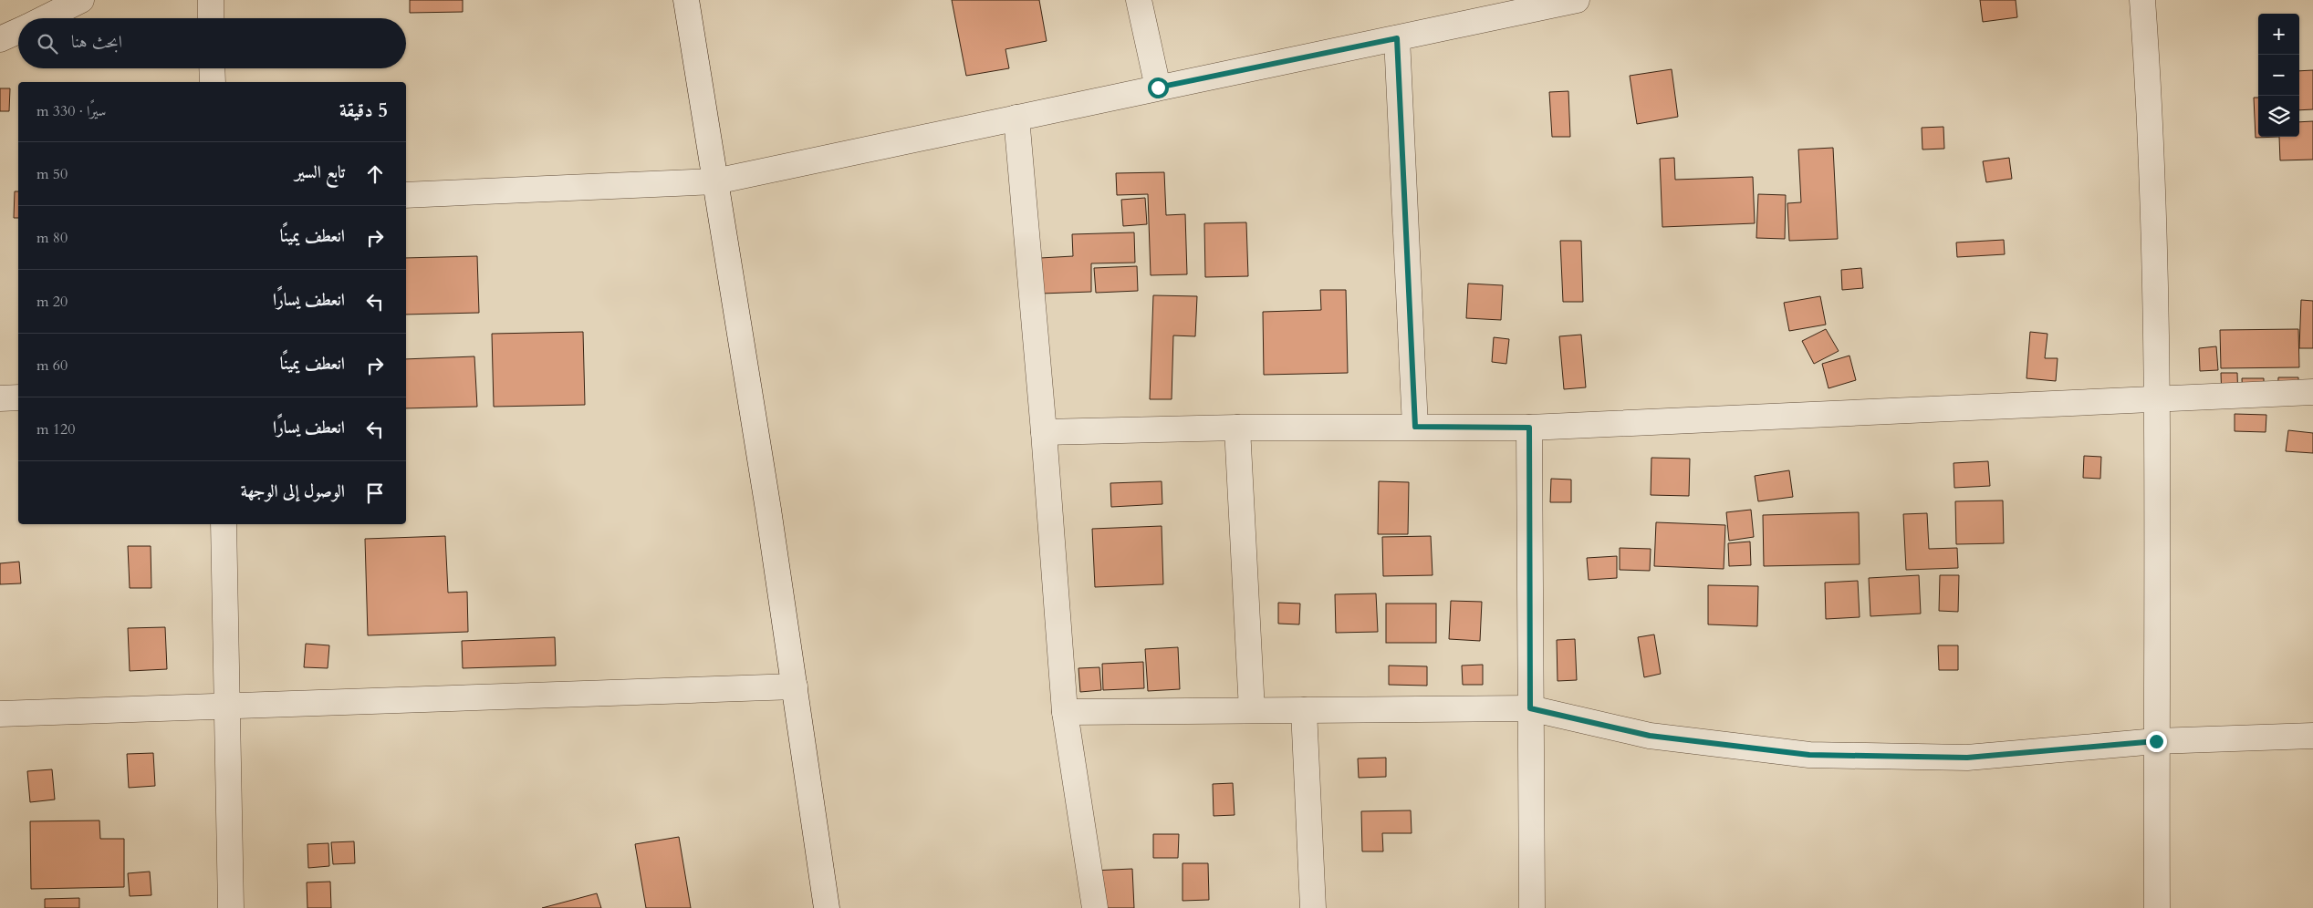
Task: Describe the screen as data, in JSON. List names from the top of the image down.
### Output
{
  "page": {
    "map_buttons": ["+", "−"],
    "search": "ابحث هنا",
    "heading": ["5 دقيقة", "سيرًا · 330 m"],
    "list": [
      ["تابع السير", "50 m"],
      ["انعطف يمينًا", "80 m"],
      ["انعطف يسارًا", "20 m"],
      ["انعطف يمينًا", "60 m"],
      ["انعطف يسارًا", "120 m"],
      "الوصول إلى الوجهة"
    ]
  }
}
